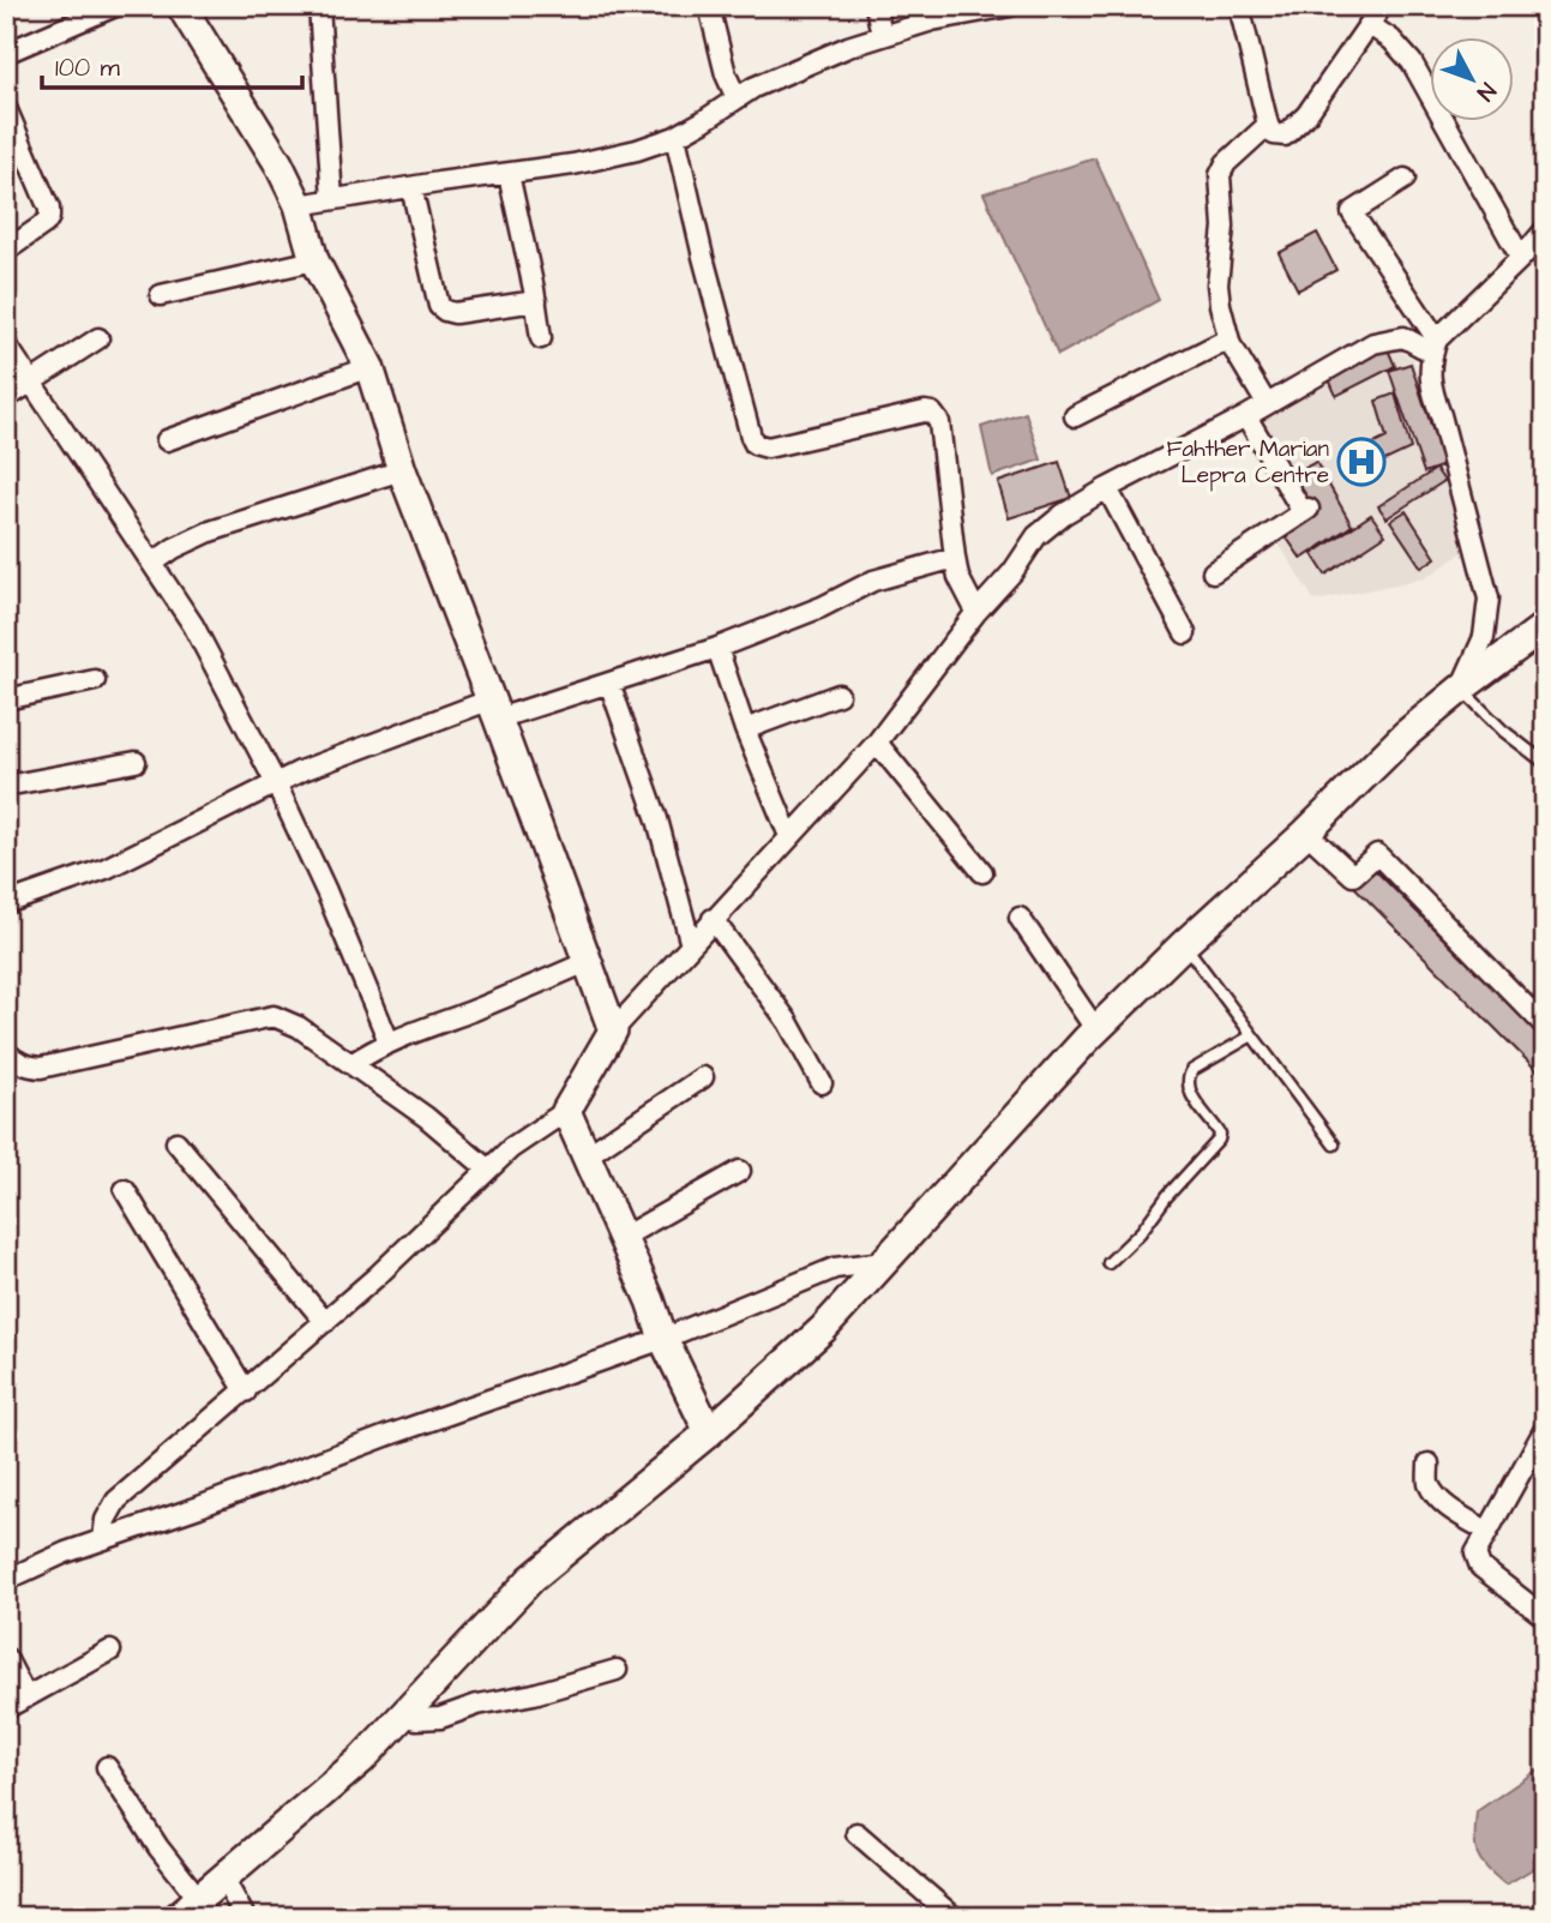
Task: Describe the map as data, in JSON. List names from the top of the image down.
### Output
{
  "places": {
    "hospital": ["Fahther Marian Lepra Centre"]
  },
  "scale_bar": "100 m",
  "north": "bottom right"
}
